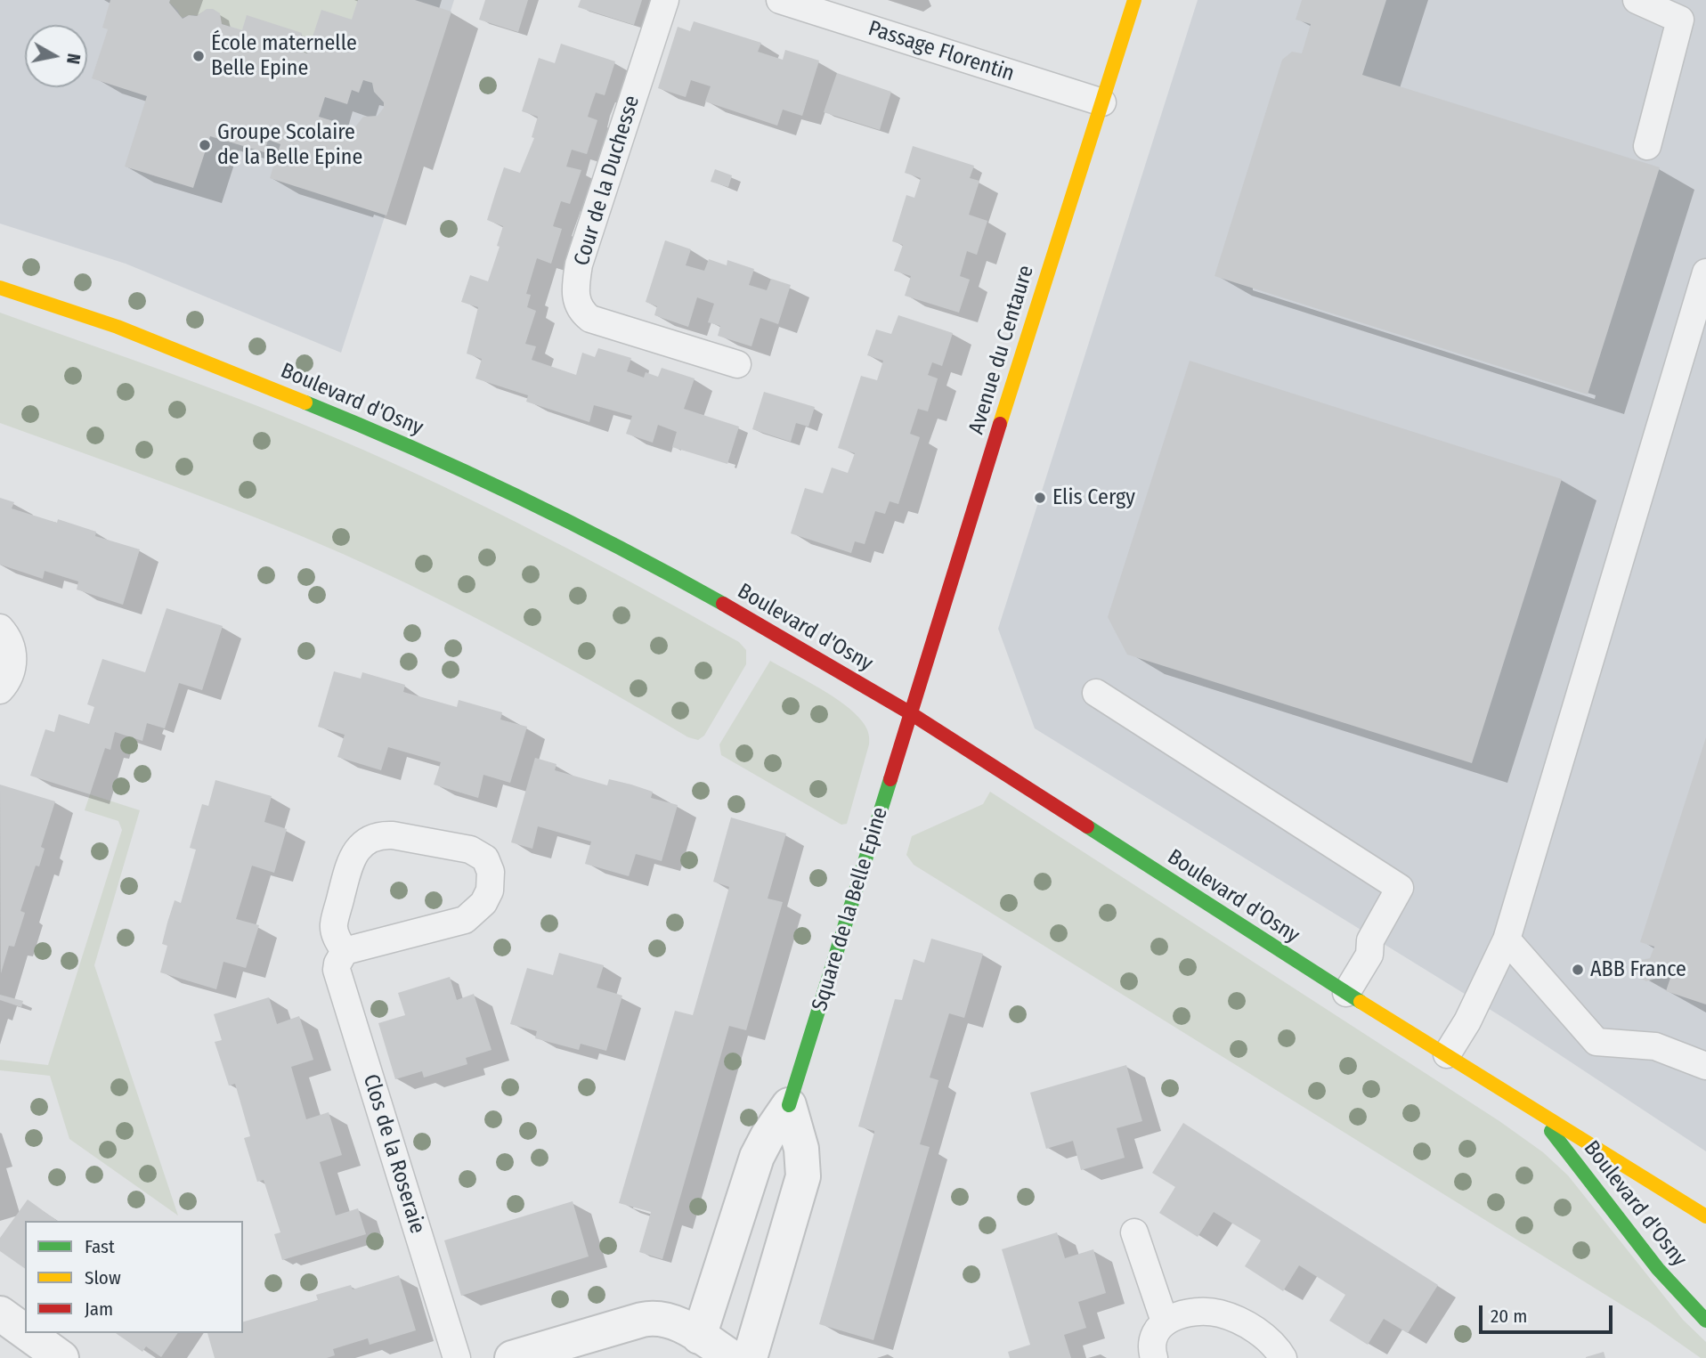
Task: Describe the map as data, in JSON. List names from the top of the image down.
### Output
{
  "streets": {
    "main road": ["Avenue du Centaure", "Boulevard d'Osny", "Square de la Belle Epine"],
    "lane": ["Passage Florentin", "Cour de la Duchesse", "Clos de la Roseraie"]
  },
  "crossings": [
    ["Passage Florentin", "Avenue du Centaure"],
    ["Avenue du Centaure", "Boulevard d'Osny"],
    ["Avenue du Centaure", "Square de la Belle Epine"],
    ["Boulevard d'Osny", "Square de la Belle Epine"]
  ],
  "places": [
    "École maternelle Belle Epine",
    "Groupe Scolaire de la Belle Epine",
    "Elis Cergy",
    "ABB France"
  ],
  "legend": ["Fast", "Slow", "Jam"],
  "scale_bar": "20 m",
  "north": "right"
}
